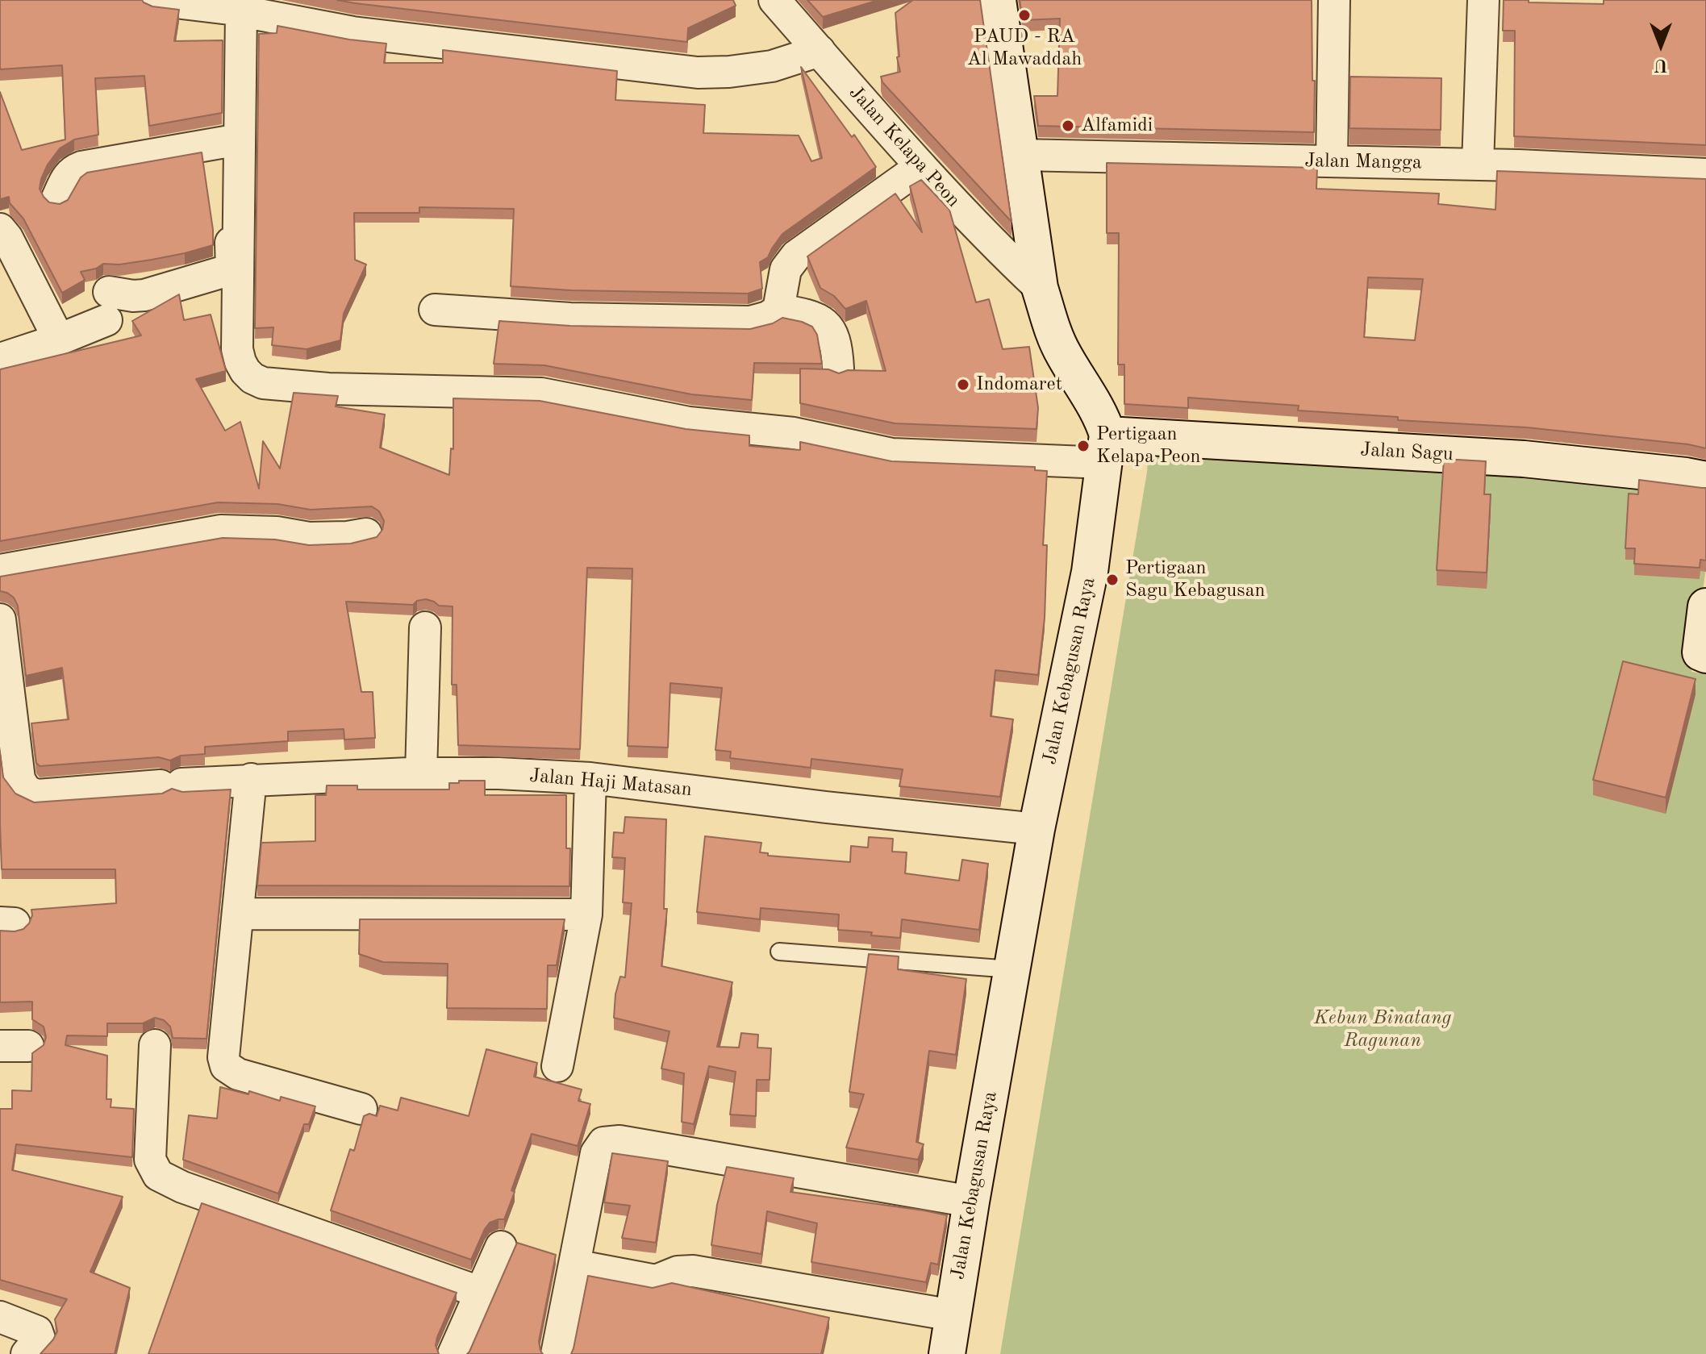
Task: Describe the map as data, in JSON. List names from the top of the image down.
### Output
{
  "streets": {
    "main road": ["Jalan Sagu", "Jalan Kebagusan Raya"],
    "street": ["Jalan Kelapa Peon", "Jalan Mangga", "Jalan Haji Matasan"]
  },
  "crossings": [
    ["Jalan Sagu", "Jalan Kebagusan Raya"],
    ["Jalan Kebagusan Raya", "Jalan Haji Matasan"]
  ],
  "parks": ["Kebun Binatang Ragunan"],
  "places": [
    "PAUD - RA Al Mawaddah",
    "Alfamidi",
    "Indomaret",
    "Pertigaan Kelapa Peon",
    "Pertigaan Sagu Kebagusan"
  ],
  "north": "bottom"
}
